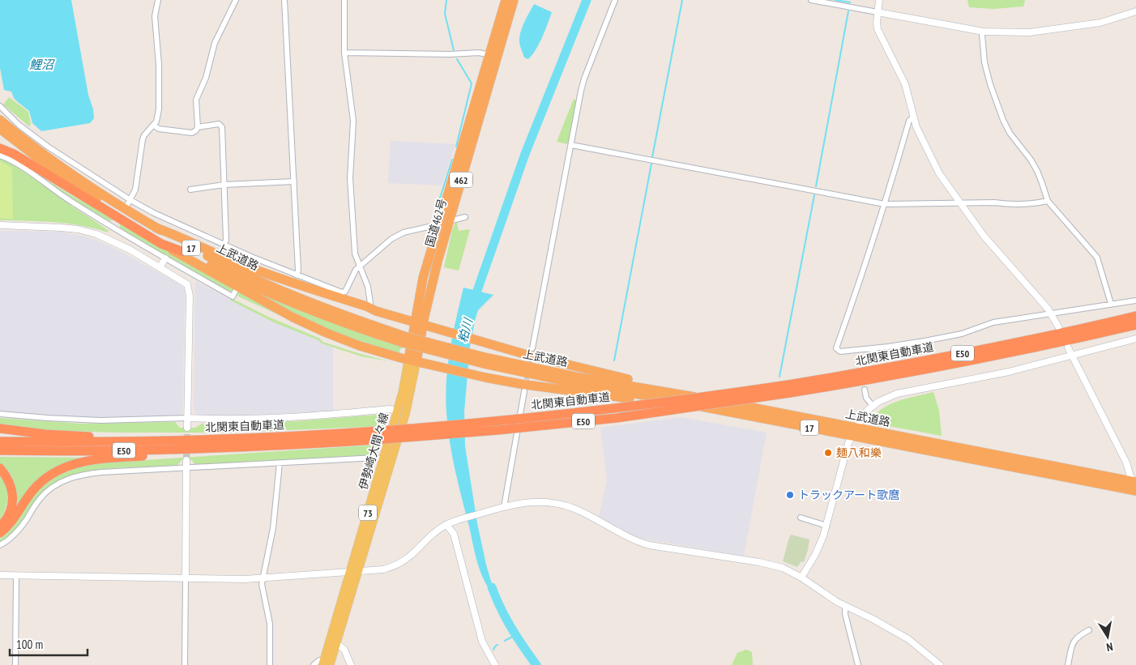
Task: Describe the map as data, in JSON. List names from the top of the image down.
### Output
{
  "streets": {
    "highway": [
      "462",
      "国道462号",
      "17",
      "上武道路",
      "E50",
      "北関東自動車道"
    ],
    "main road": ["伊勢崎大間々線", "73"]
  },
  "crossings": [
    ["国道462号", "伊勢崎大間々線"]
  ],
  "water": ["鯉沼", "粕川"],
  "places": ["麺八和樂", "トラックアート歌麿"],
  "scale_bar": "100 m",
  "north": "bottom"
}
